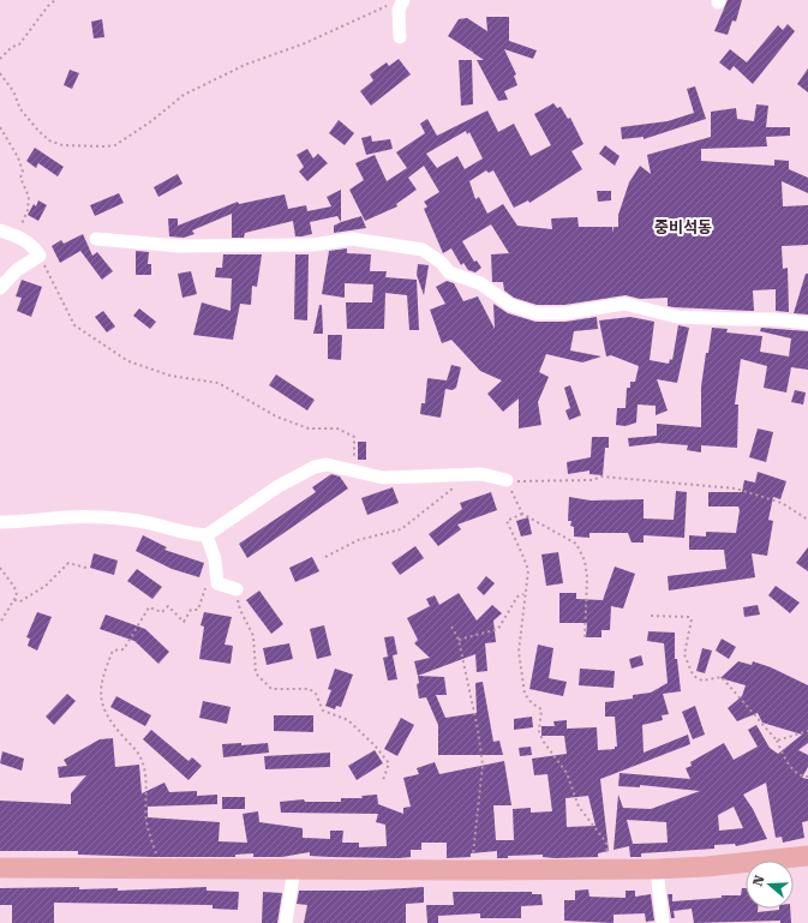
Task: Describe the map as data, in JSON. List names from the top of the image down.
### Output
{
  "districts": ["중비석동"],
  "north": "left"
}
